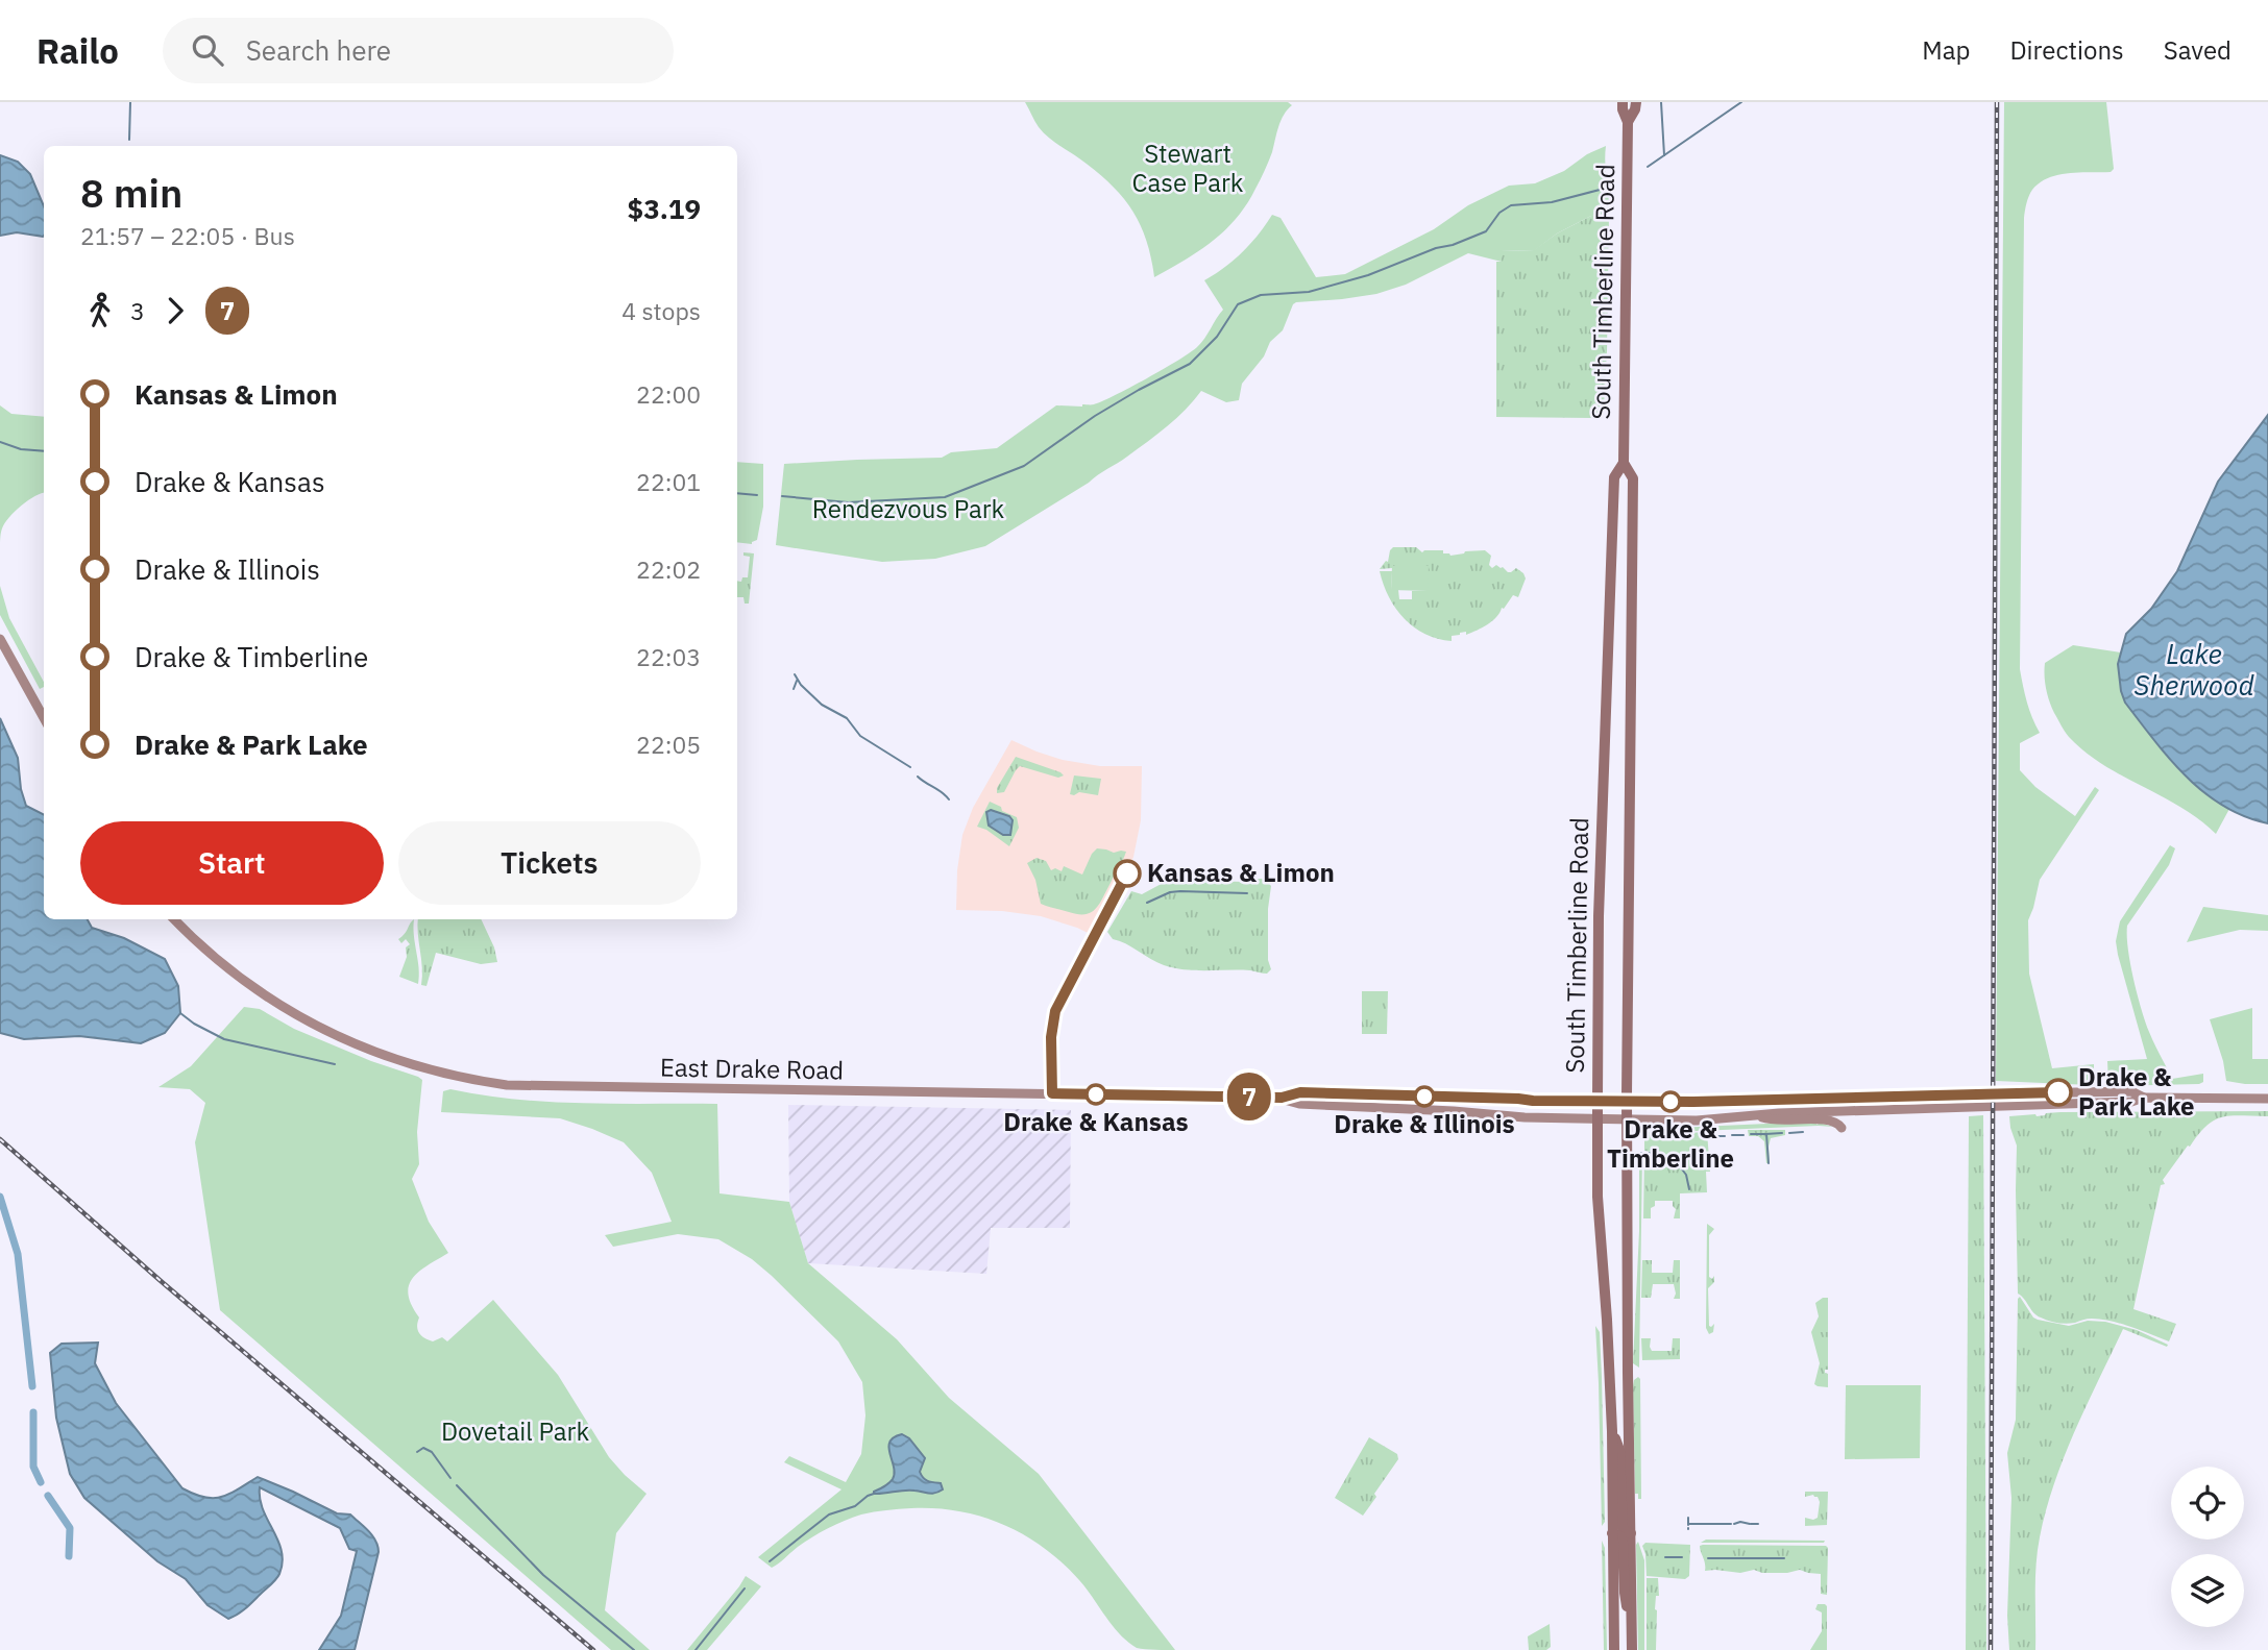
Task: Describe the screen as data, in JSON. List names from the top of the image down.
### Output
{
  "streets": {
    "main road": ["South Timberline Road", "East Drake Road"]
  },
  "crossings": [
    ["South Timberline Road", "East Drake Road"]
  ],
  "water": ["Lake Sherwood"],
  "parks": ["Stewart Case Park", "Rendezvous Park", "Dovetail Park"],
  "places": [
    "Kansas & Limon",
    "Drake & Park Lake",
    "Drake & Kansas",
    "Drake & Illinois",
    "Drake & Timberline"
  ],
  "lines": ["bus line 7"],
  "page": {
    "header": "Railo",
    "search": "Search here",
    "nav": ["Map", "Directions", "Saved"],
    "on_map": "7",
    "heading": ["8 min", "21:57 – 22:05 · Bus", "$3.19"],
    "legs": ["3", "7", "4 stops"],
    "list": [
      {
        "name": "Kansas & Limon",
        "value": "22:00"
      },
      {
        "name": "Drake & Kansas",
        "value": "22:01"
      },
      {
        "name": "Drake & Illinois",
        "value": "22:02"
      },
      {
        "name": "Drake & Timberline",
        "value": "22:03"
      },
      {
        "name": "Drake & Park Lake",
        "value": "22:05"
      }
    ],
    "buttons": ["Start", "Tickets"]
  }
}
